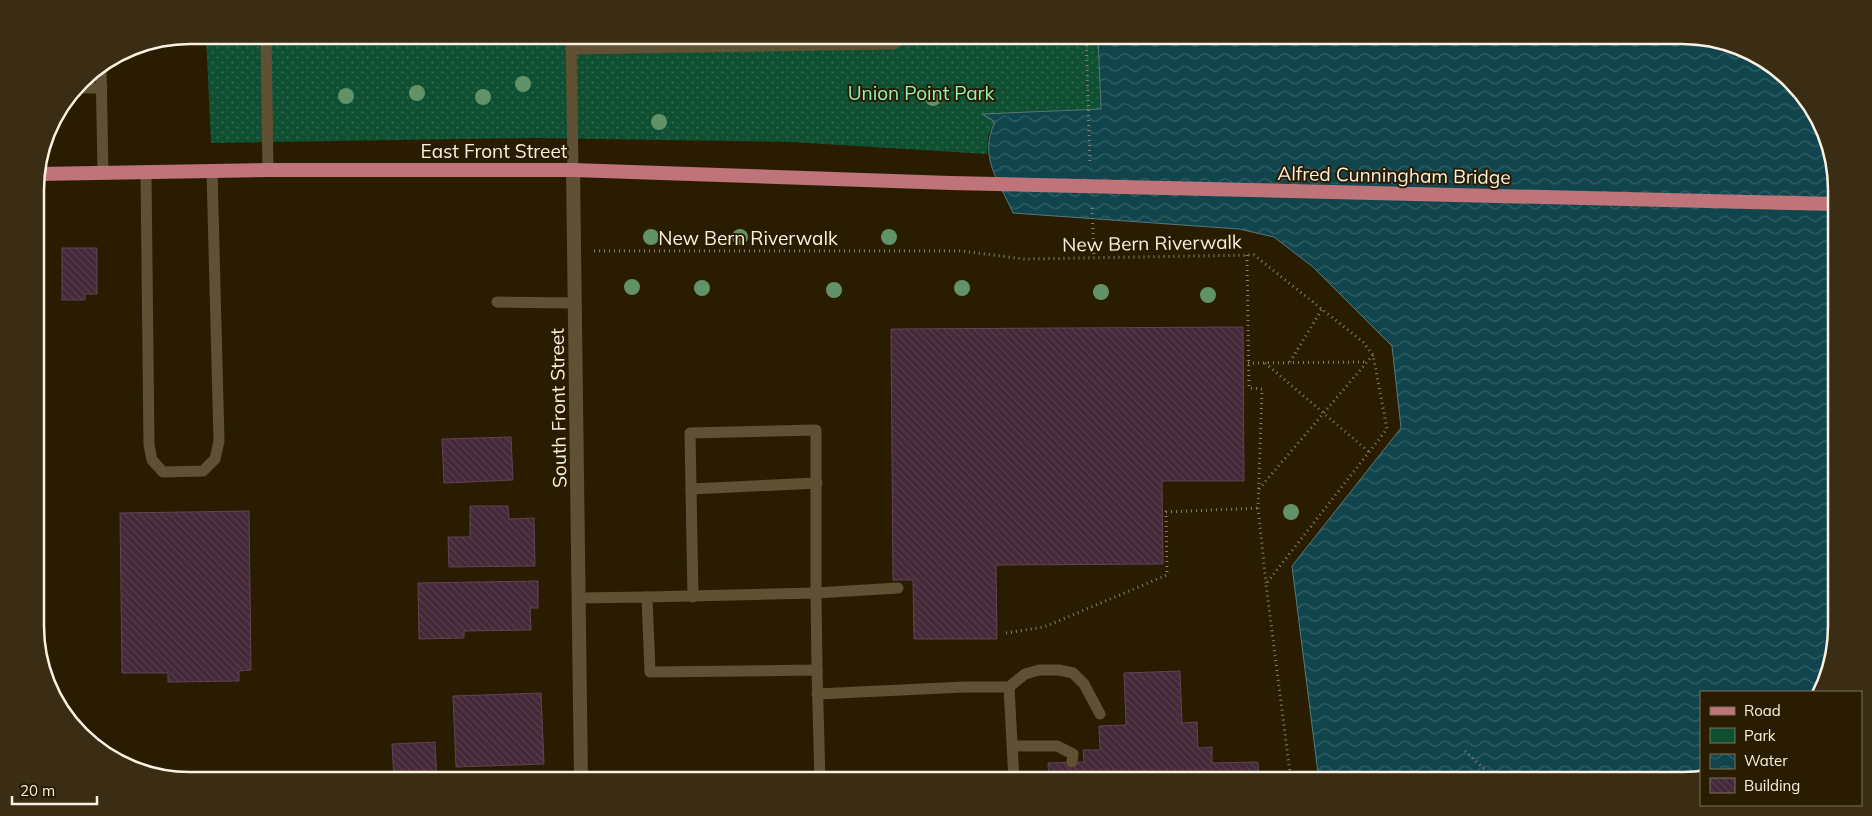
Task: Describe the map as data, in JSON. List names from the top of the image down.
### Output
{
  "streets": {
    "main road": ["East Front Street", "Alfred Cunningham Bridge"],
    "street": ["South Front Street"],
    "path": ["New Bern Riverwalk"]
  },
  "crossings": [
    ["East Front Street", "Alfred Cunningham Bridge"],
    ["East Front Street", "South Front Street"],
    ["New Bern Riverwalk", "South Front Street"]
  ],
  "parks": ["Union Point Park"],
  "legend": [
    "Road",
    "Park",
    "Water",
    "Building"
  ],
  "scale_bar": "20 m"
}
